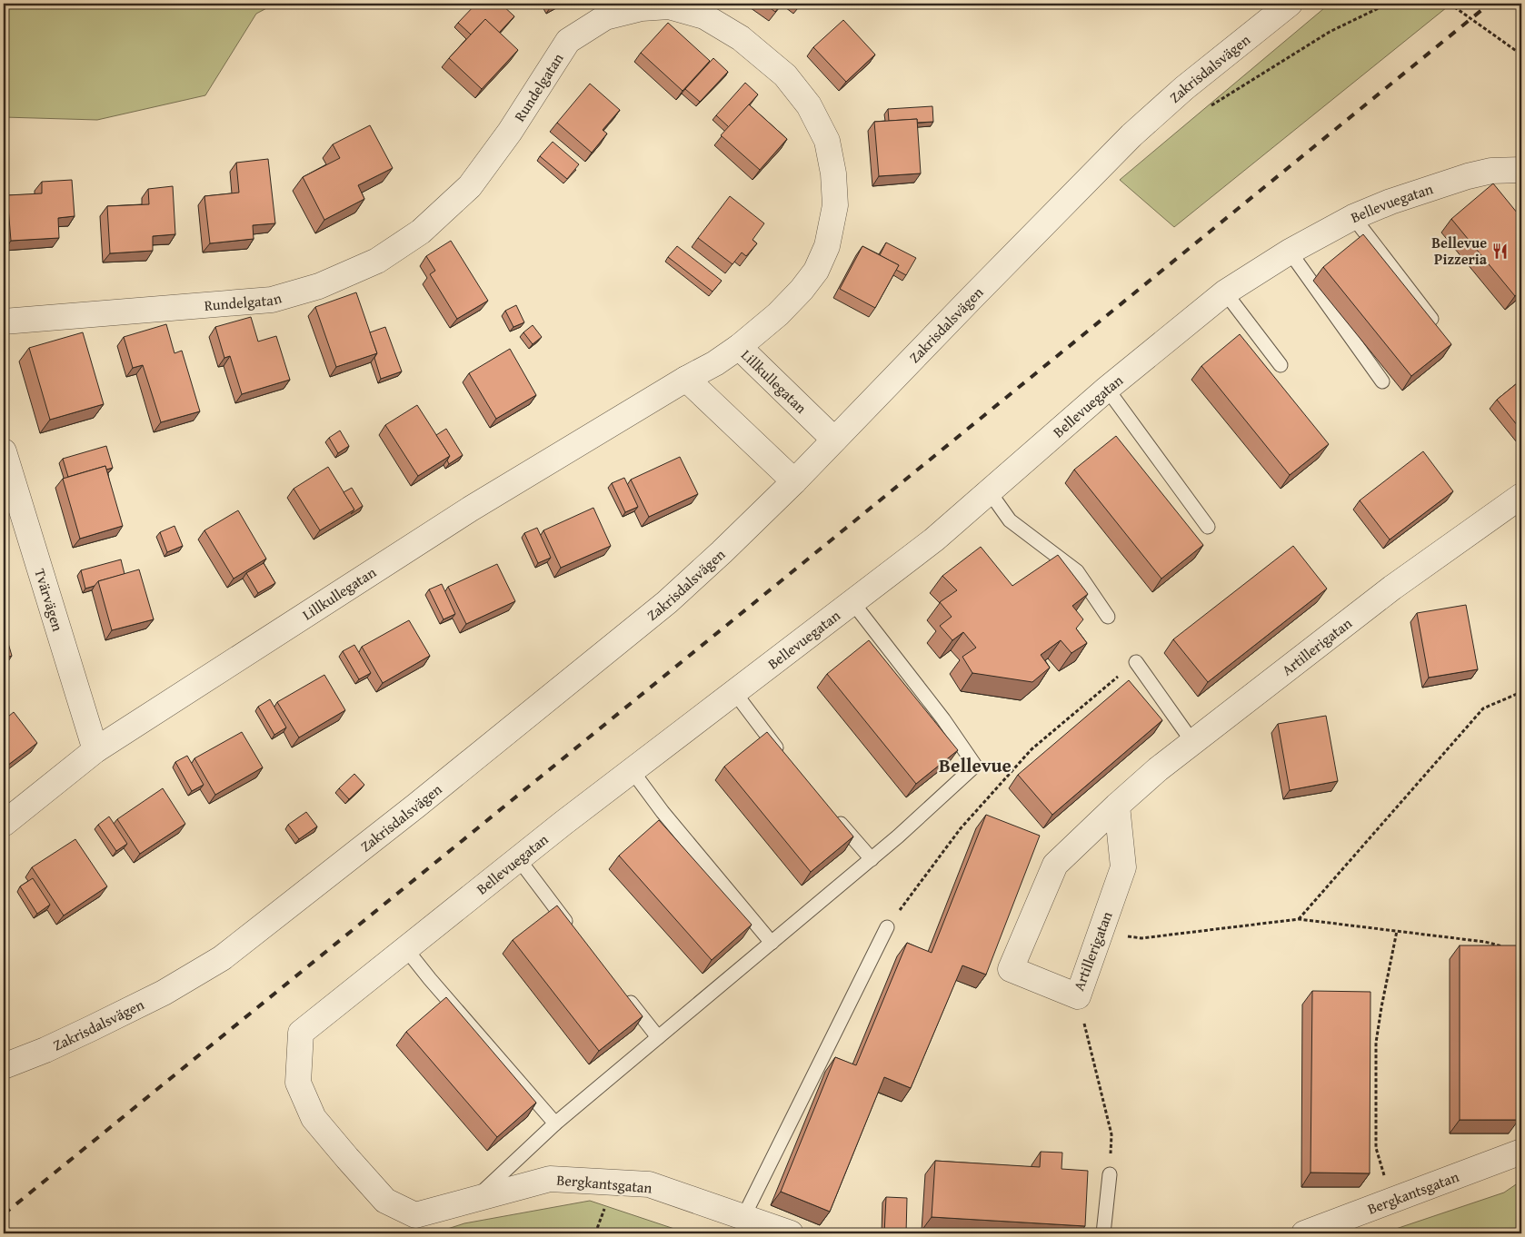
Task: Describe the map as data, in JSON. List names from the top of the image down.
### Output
{
  "streets": {
    "street": [
      "Zakrisdalsvägen",
      "Rundelgatan",
      "Bellevuegatan",
      "Lillkullegatan",
      "Tvärvägen",
      "Artillerigatan",
      "Bergkantsgatan"
    ]
  },
  "crossings": [
    ["Zakrisdalsvägen", "Lillkullegatan"],
    ["Rundelgatan", "Lillkullegatan"],
    ["Bellevuegatan", "Bergkantsgatan"],
    ["Lillkullegatan", "Tvärvägen"]
  ],
  "districts": ["Bellevue"],
  "places": {
    "restaurant": ["Bellevue Pizzeria"]
  }
}
